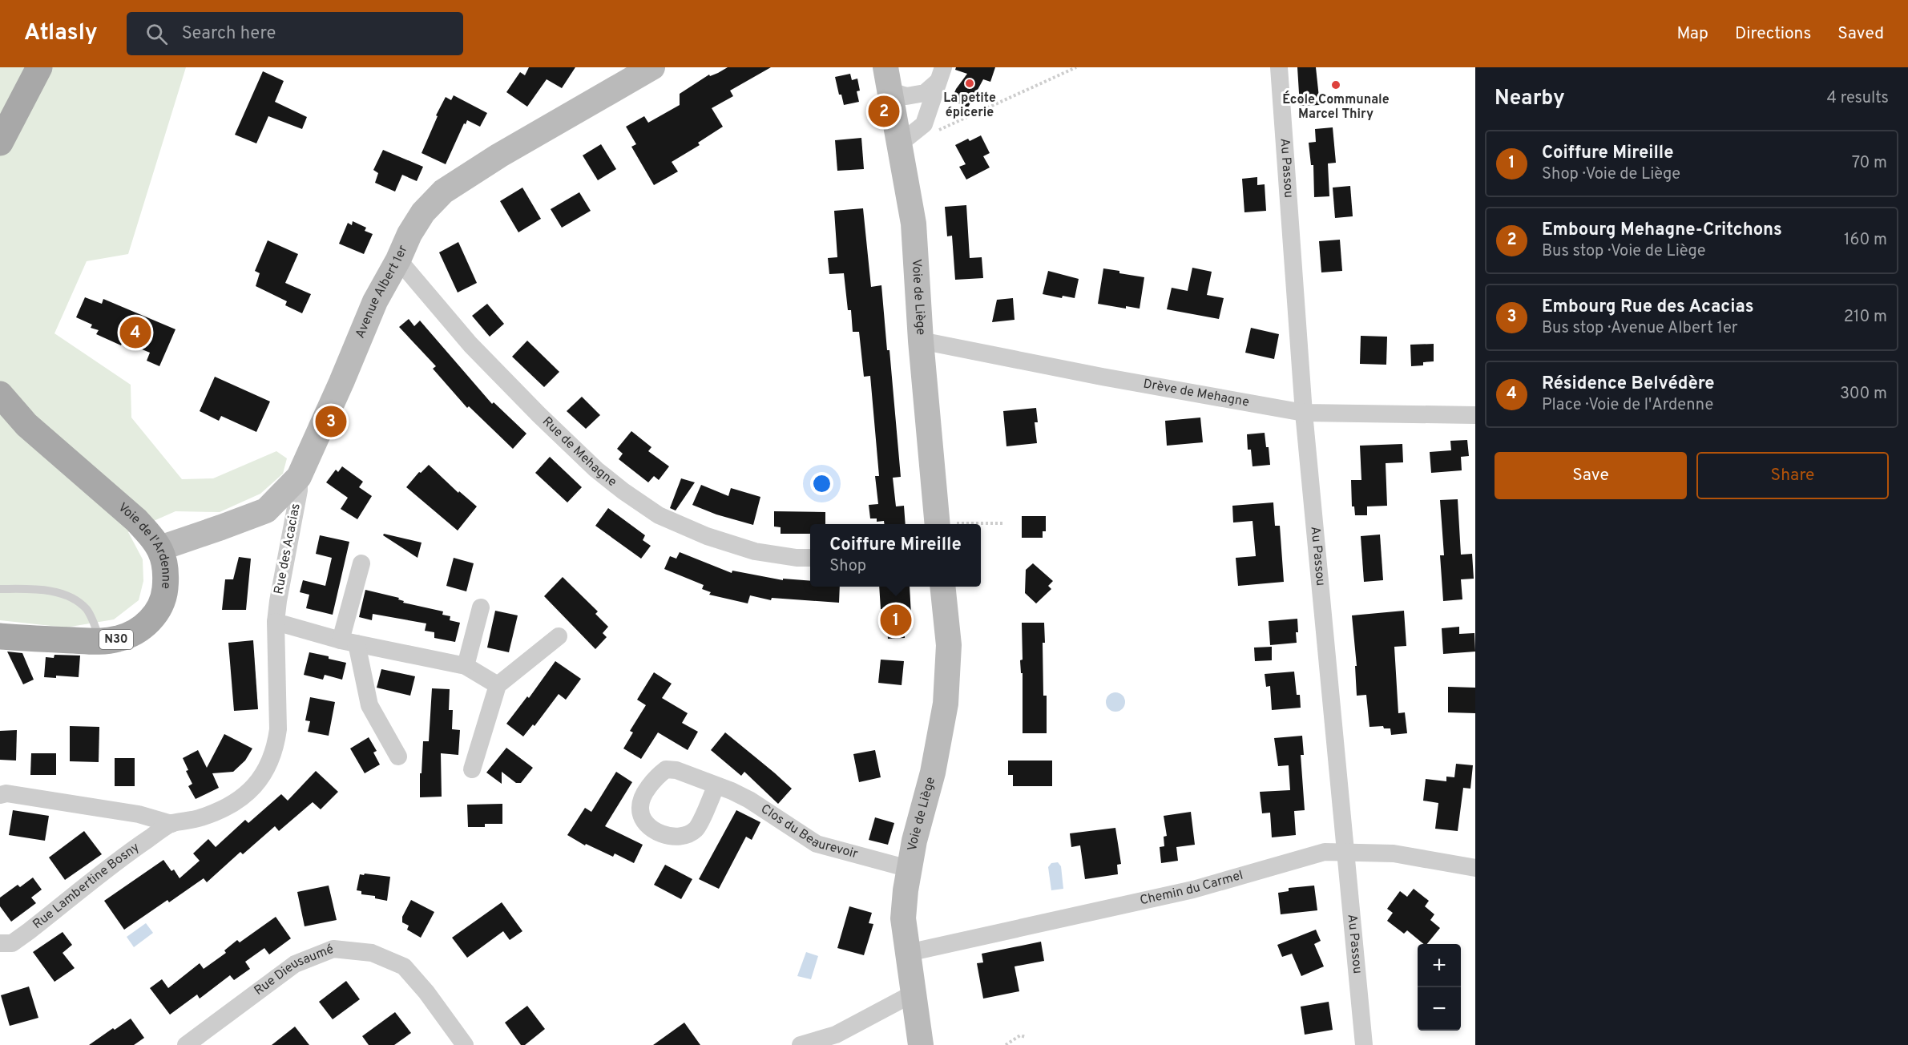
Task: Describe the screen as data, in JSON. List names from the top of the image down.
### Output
{
  "streets": {
    "main road": ["Voie de l'Ardenne", "N30"],
    "street": [
      "Au Passou",
      "Avenue Albert 1er",
      "Voie de Liège",
      "Drève de Mehagne",
      "Rue de Mehagne",
      "Rue des Acacias",
      "Clos du Beaurevoir",
      "Rue Lambertine Bosny",
      "Chemin du Carmel",
      "Rue Dieusaumé"
    ]
  },
  "crossings": [
    ["Au Passou", "Drève de Mehagne"],
    ["Au Passou", "Chemin du Carmel"],
    ["Avenue Albert 1er", "Rue de Mehagne"],
    ["Avenue Albert 1er", "Voie de l'Ardenne"],
    ["Avenue Albert 1er", "Rue des Acacias"],
    ["Voie de Liège", "Drève de Mehagne"],
    ["Voie de Liège", "Clos du Beaurevoir"],
    ["Voie de Liège", "Chemin du Carmel"],
    ["Rue des Acacias", "Rue Lambertine Bosny"]
  ],
  "places": ["La petite épicerie", "École Communale Marcel Thiry"],
  "page": {
    "header": "Atlasly",
    "search": "Search here",
    "nav": ["Map", "Directions", "Saved"],
    "heading": ["Nearby", "4 results"],
    "pins": [
      "2",
      "4",
      "3",
      "1"
    ],
    "list": [
      {
        "mark": "1",
        "name": "Coiffure Mireille",
        "note": "Shop · Voie de Liège",
        "value": "70 m"
      },
      {
        "mark": "2",
        "name": "Embourg Mehagne-Critchons",
        "note": "Bus stop · Voie de Liège",
        "value": "160 m"
      },
      {
        "mark": "3",
        "name": "Embourg Rue des Acacias",
        "note": "Bus stop · Avenue Albert 1er",
        "value": "210 m"
      },
      {
        "mark": "4",
        "name": "Résidence Belvédère",
        "note": "Place · Voie de l'Ardenne",
        "value": "300 m"
      }
    ],
    "buttons": ["Save", "Share"],
    "popup": ["Coiffure Mireille", "Shop"],
    "map_buttons": ["+", "−"]
  }
}
